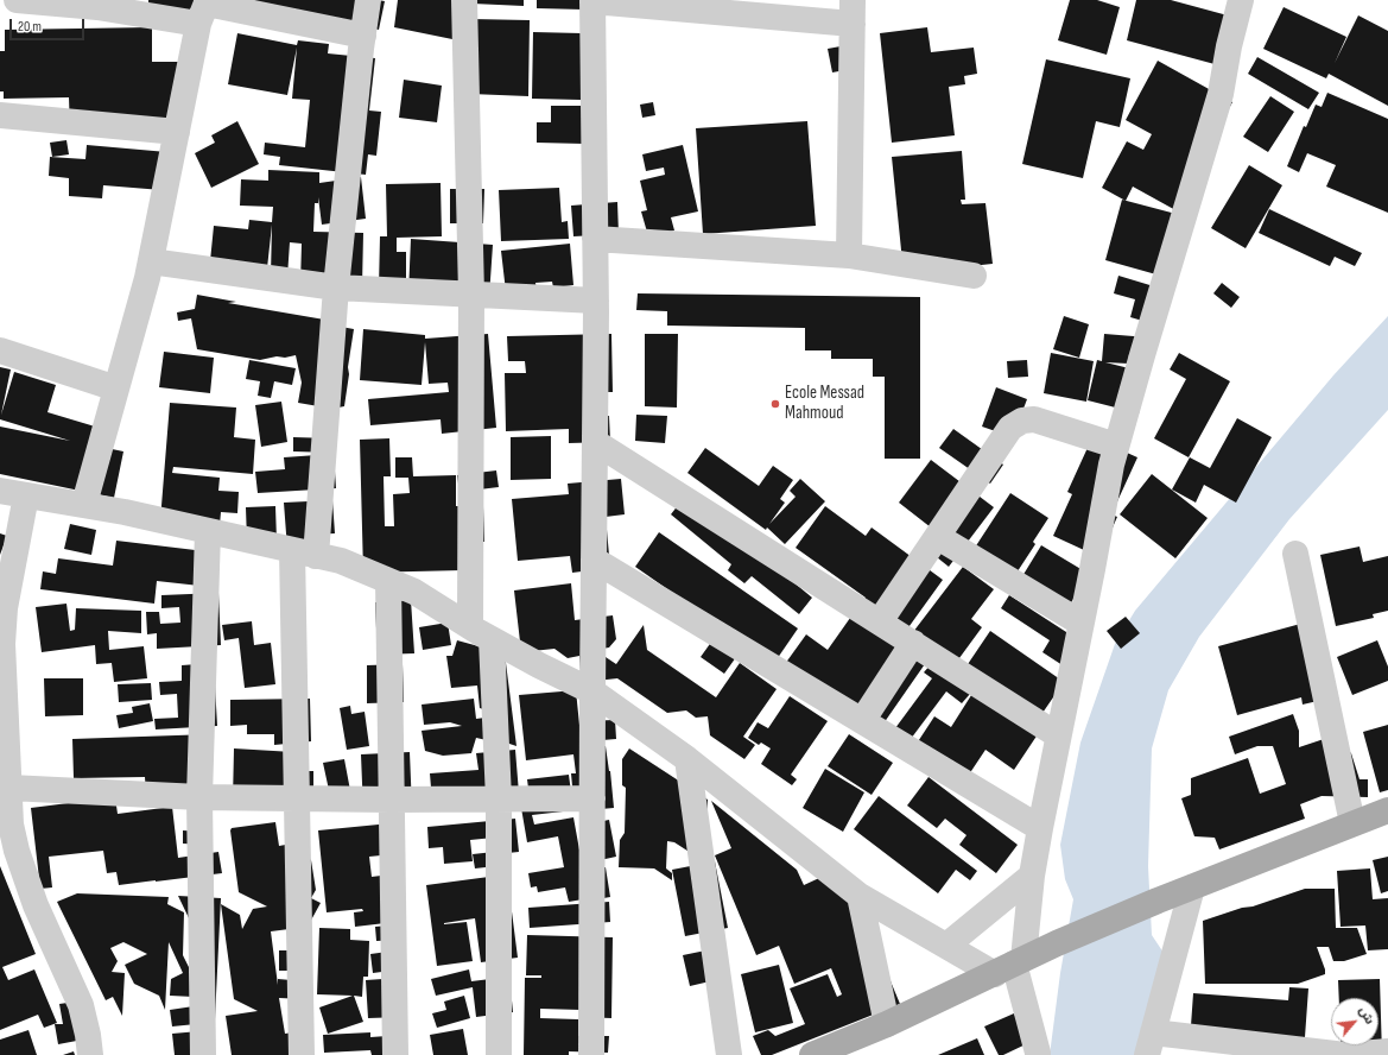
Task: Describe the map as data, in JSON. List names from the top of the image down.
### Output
{
  "places": ["Ecole Messad Mahmoud"],
  "scale_bar": "20 m",
  "north": "top right"
}
